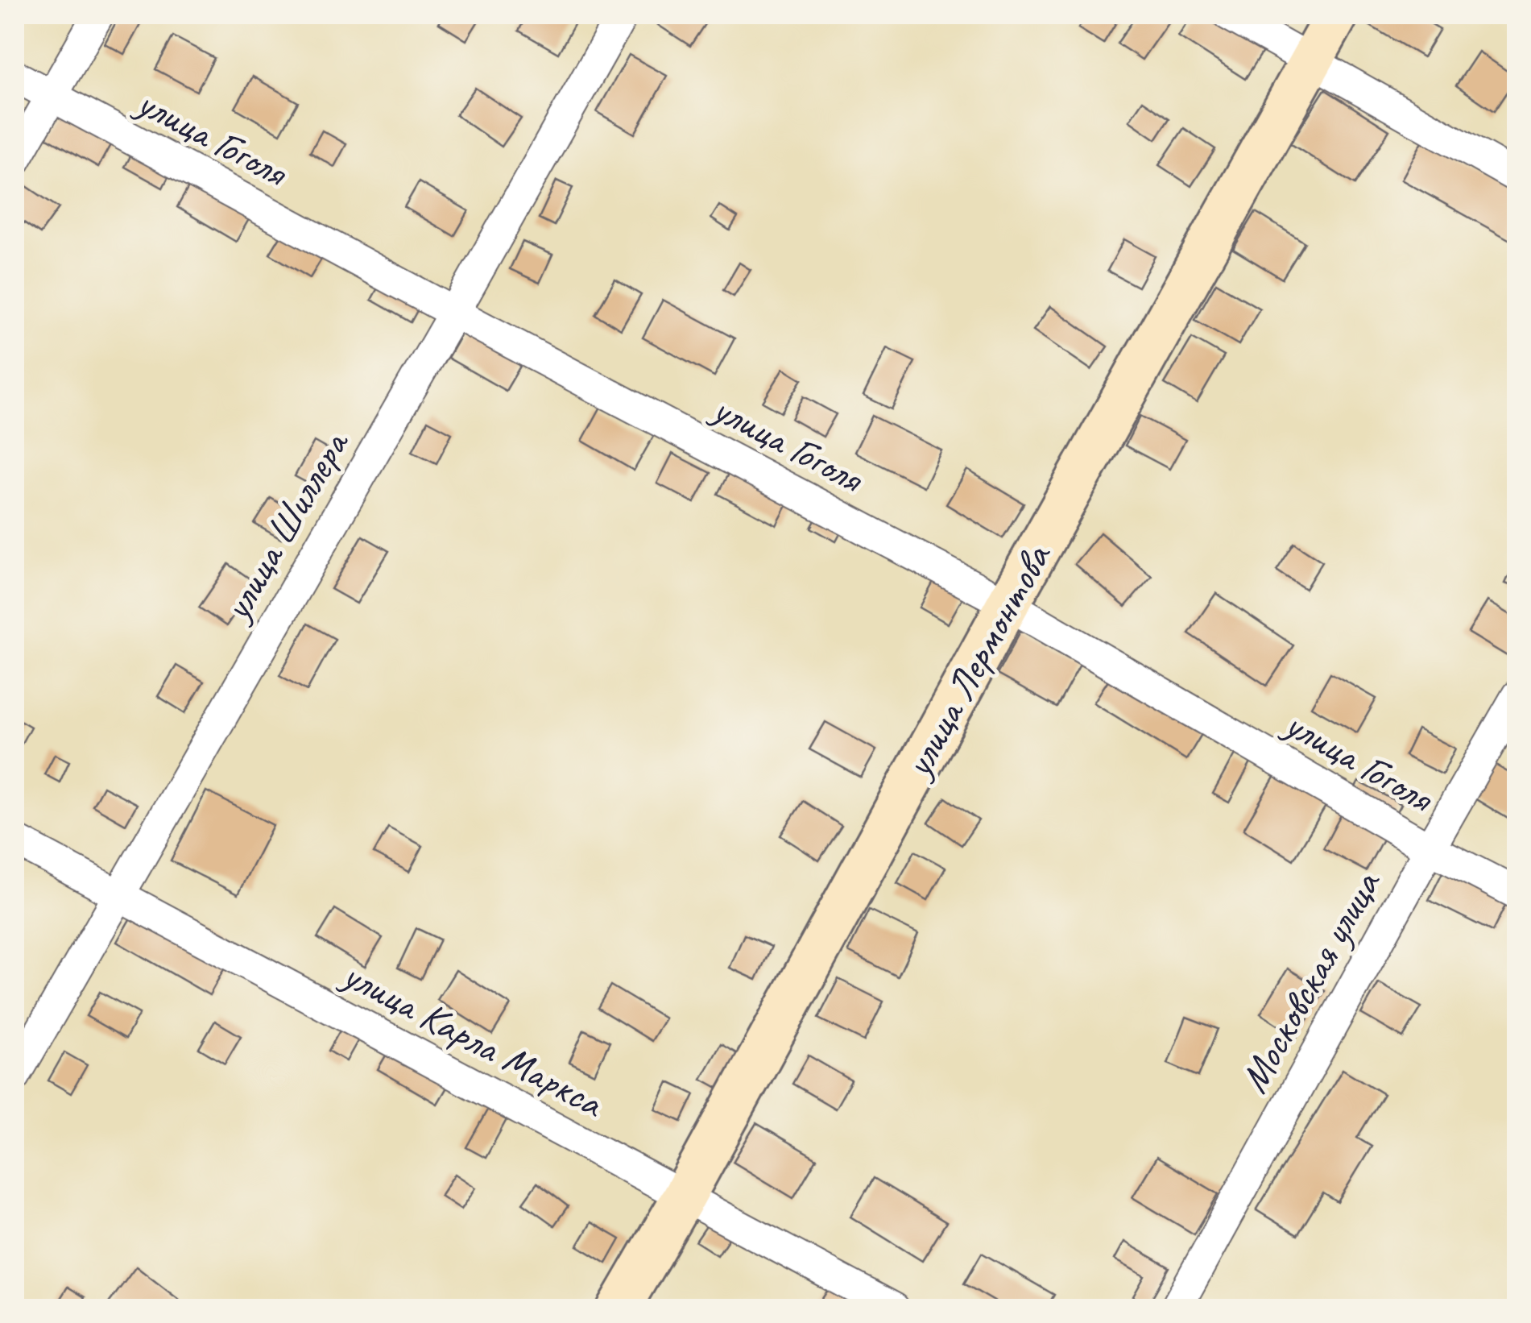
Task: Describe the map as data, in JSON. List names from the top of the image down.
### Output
{
  "streets": {
    "street": [
      "улица Гоголя",
      "улица Шиллера",
      "улица Лермонтова",
      "Московская улица",
      "улица Карла Маркса"
    ]
  },
  "crossings": [
    ["улица Гоголя", "улица Шиллера"],
    ["улица Гоголя", "улица Лермонтова"],
    ["улица Гоголя", "Московская улица"],
    ["улица Шиллера", "улица Карла Маркса"],
    ["улица Лермонтова", "улица Карла Маркса"]
  ]
}
